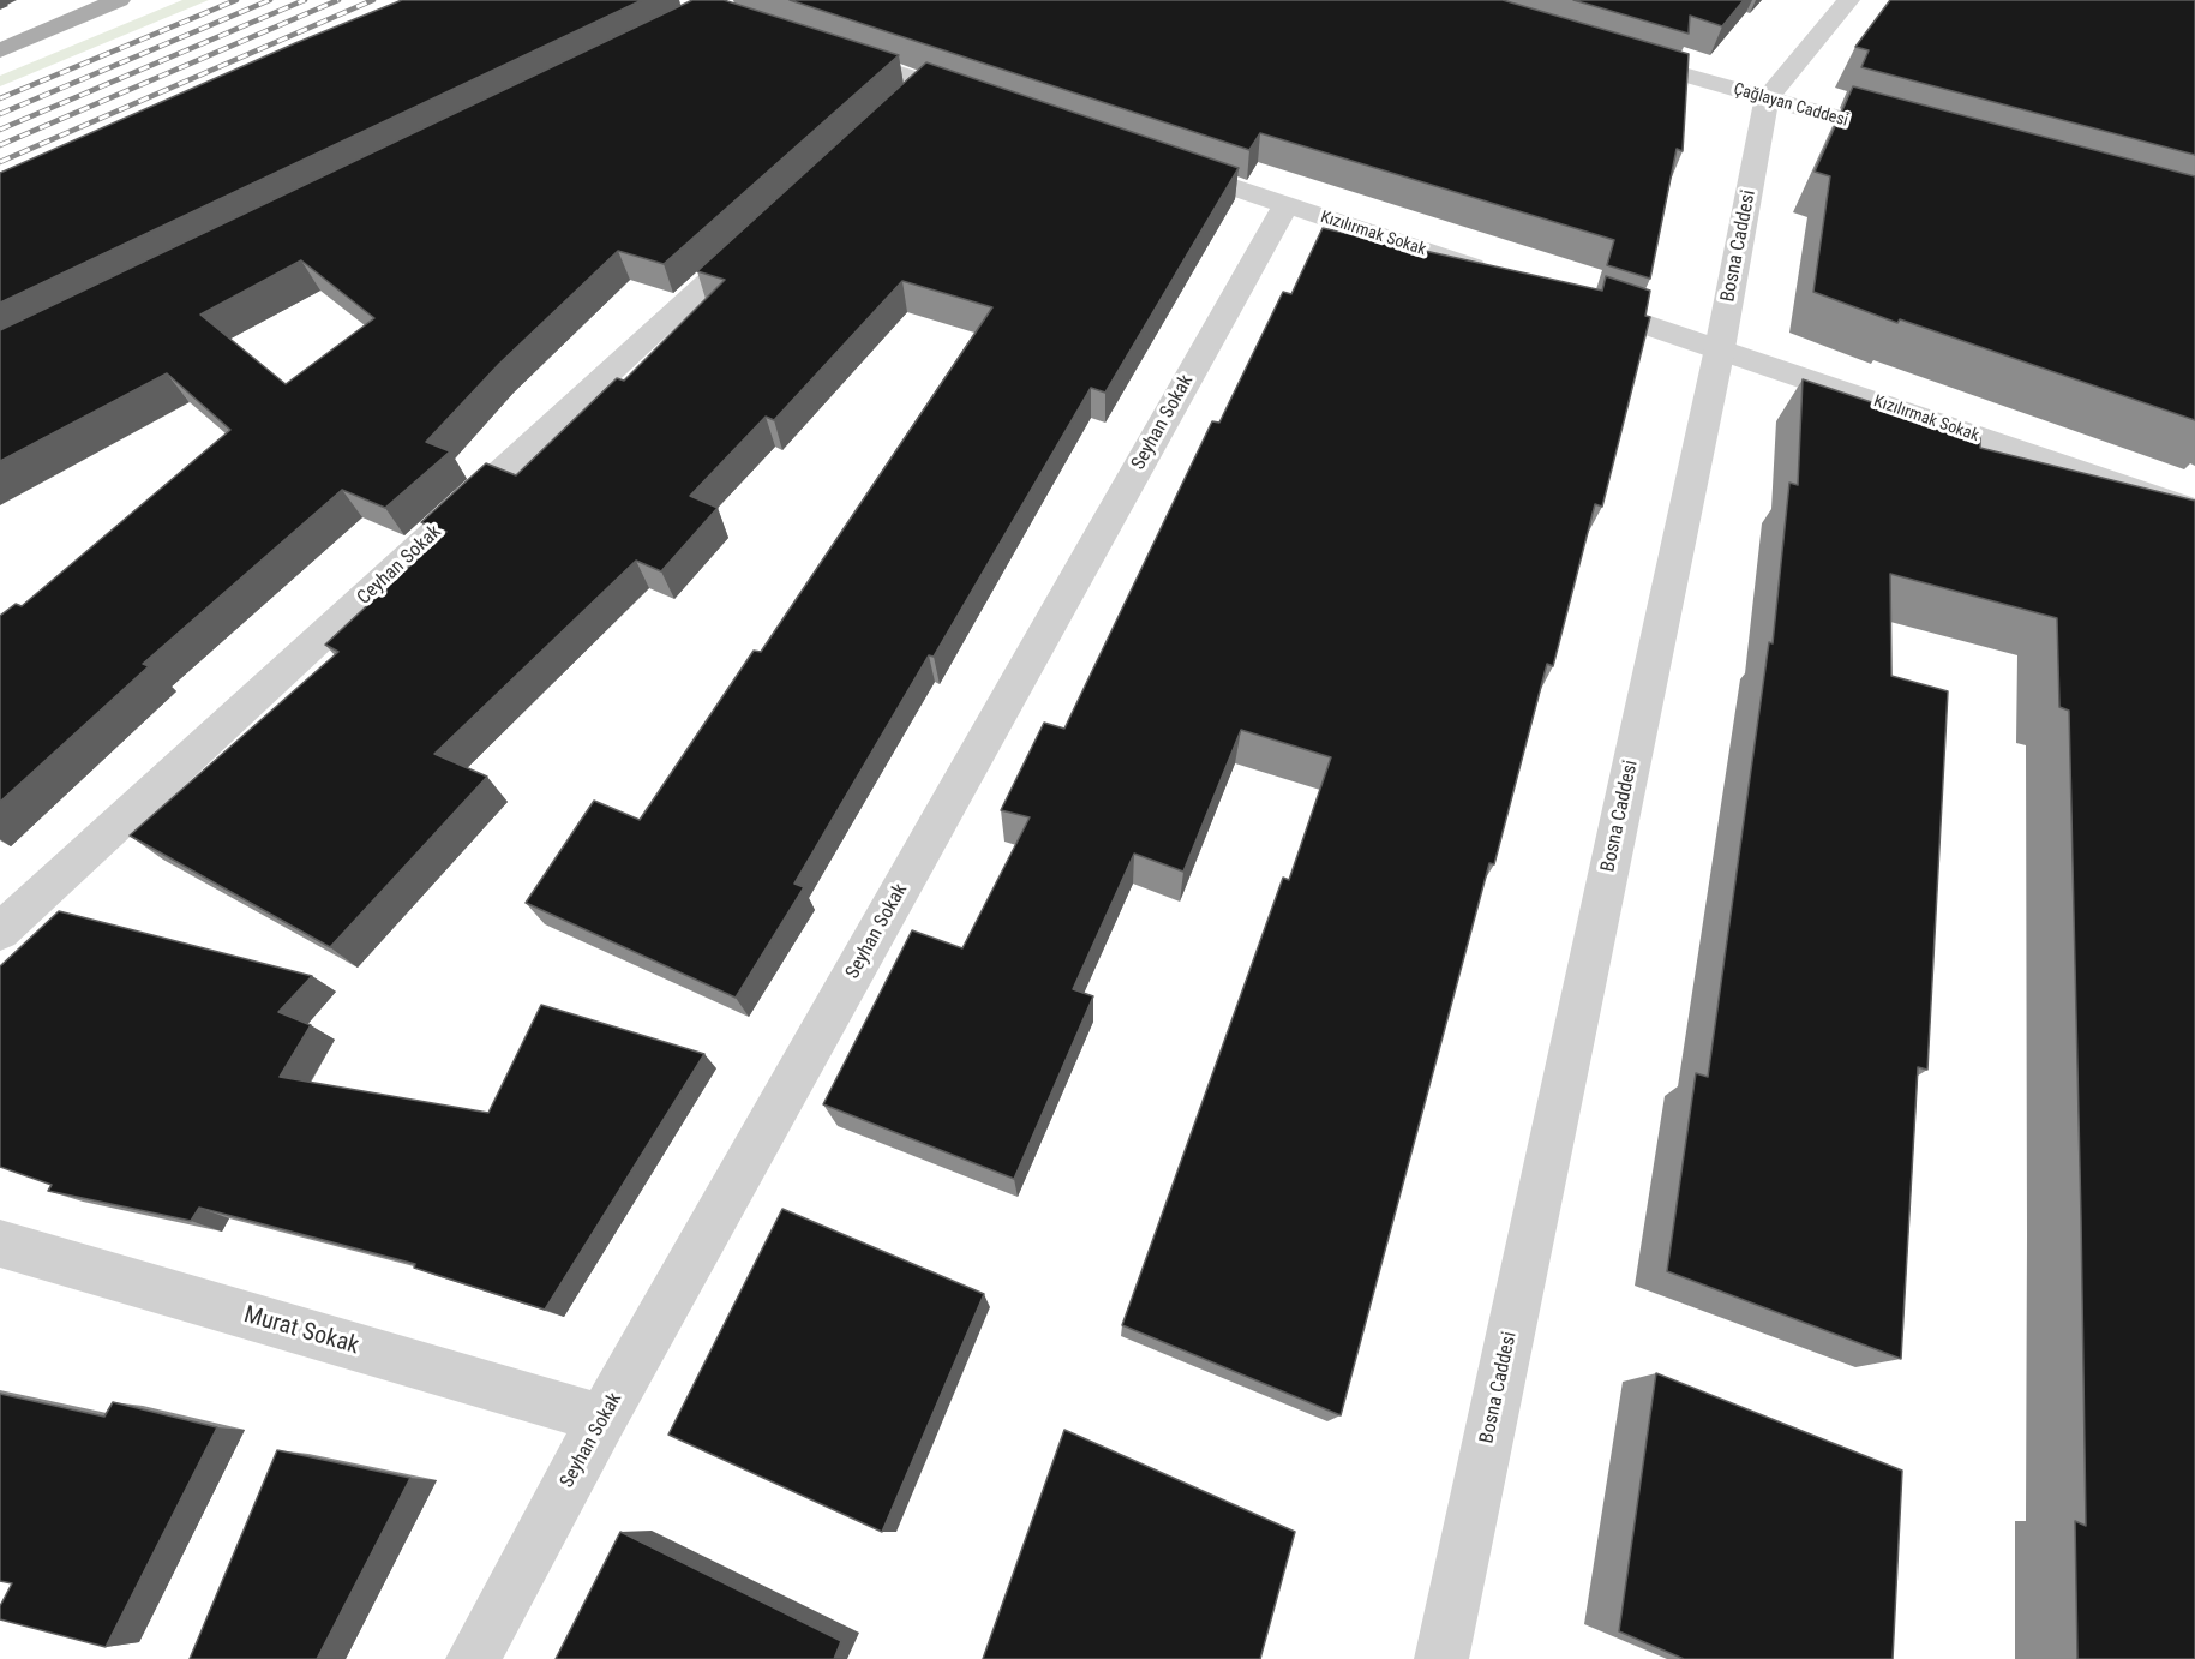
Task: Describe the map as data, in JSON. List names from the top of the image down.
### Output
{
  "streets": {
    "street": [
      "Çağlayan Caddesi",
      "Kızılırmak Sokak",
      "Bosna Caddesi",
      "Seyhan Sokak",
      "Ceyhan Sokak",
      "Murat Sokak"
    ]
  },
  "crossings": [
    ["Çağlayan Caddesi", "Bosna Caddesi"],
    ["Kızılırmak Sokak", "Bosna Caddesi"],
    ["Kızılırmak Sokak", "Seyhan Sokak"],
    ["Seyhan Sokak", "Murat Sokak"]
  ]
}
